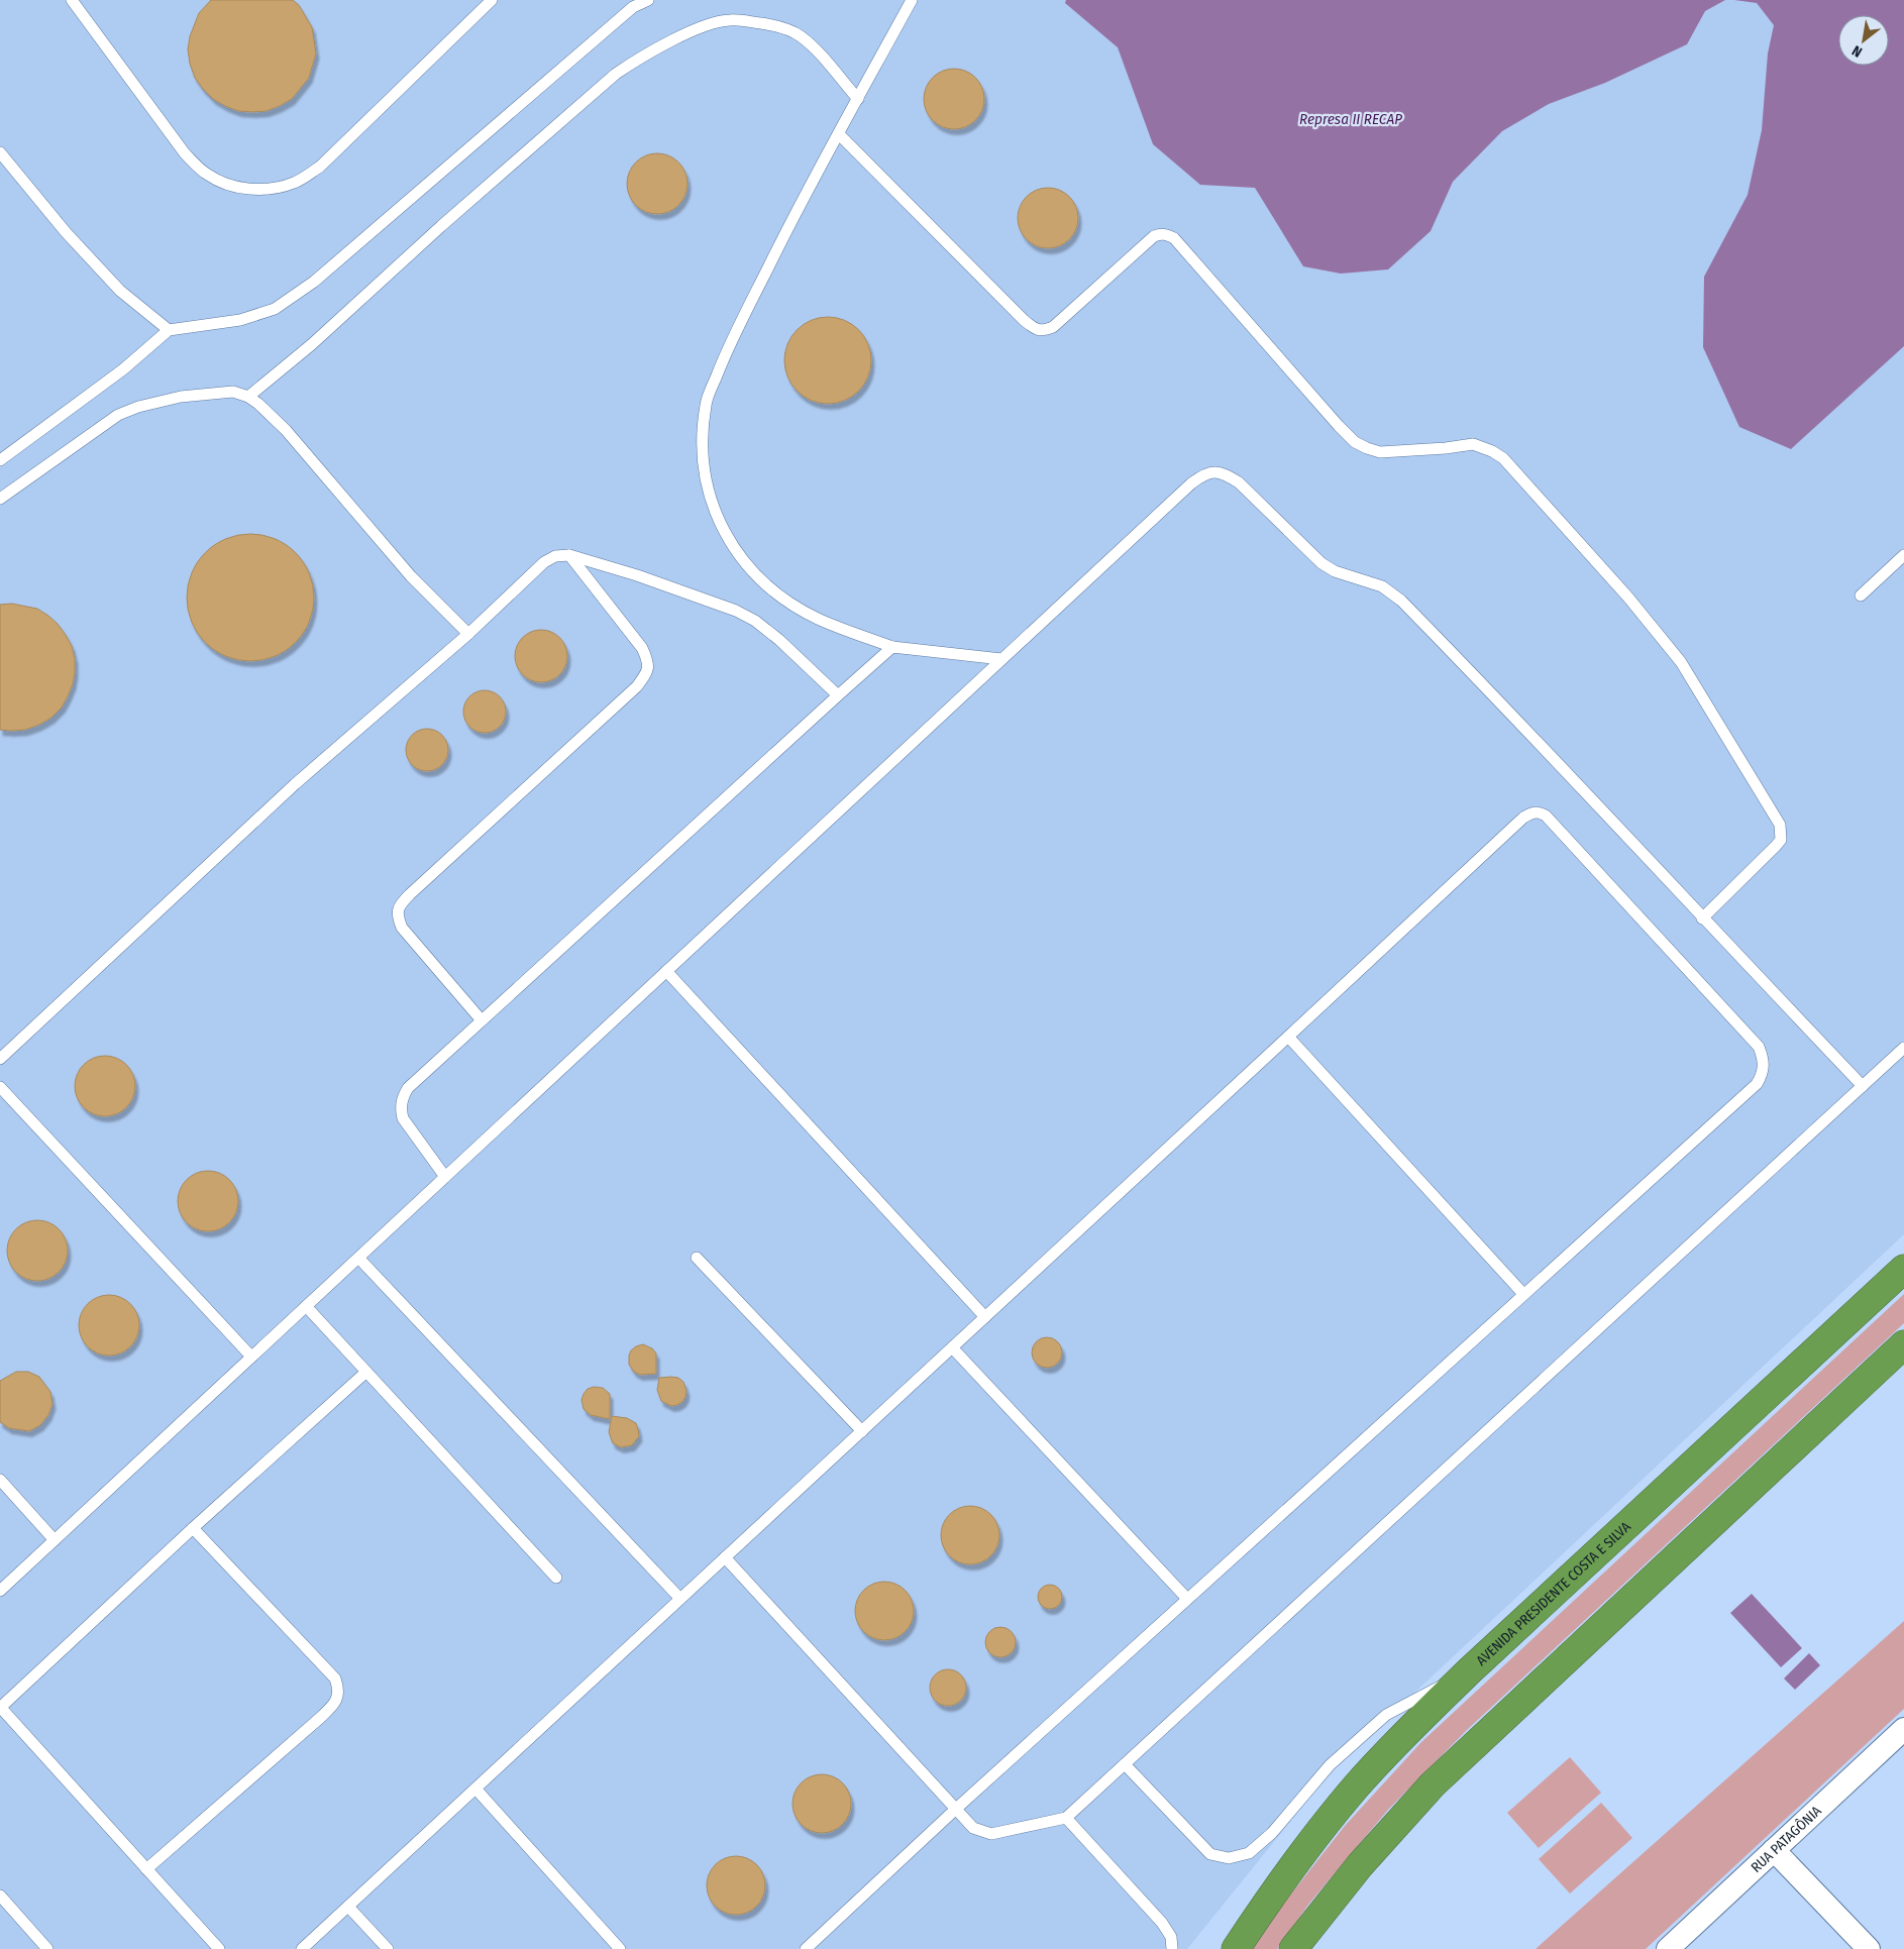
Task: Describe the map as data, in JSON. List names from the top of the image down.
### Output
{
  "streets": {
    "highway": ["AVENIDA PRESIDENTE COSTA E SILVA"],
    "street": ["RUA PATAGÔNIA"]
  },
  "water": ["Represa II RECAP"],
  "north": "bottom left"
}
